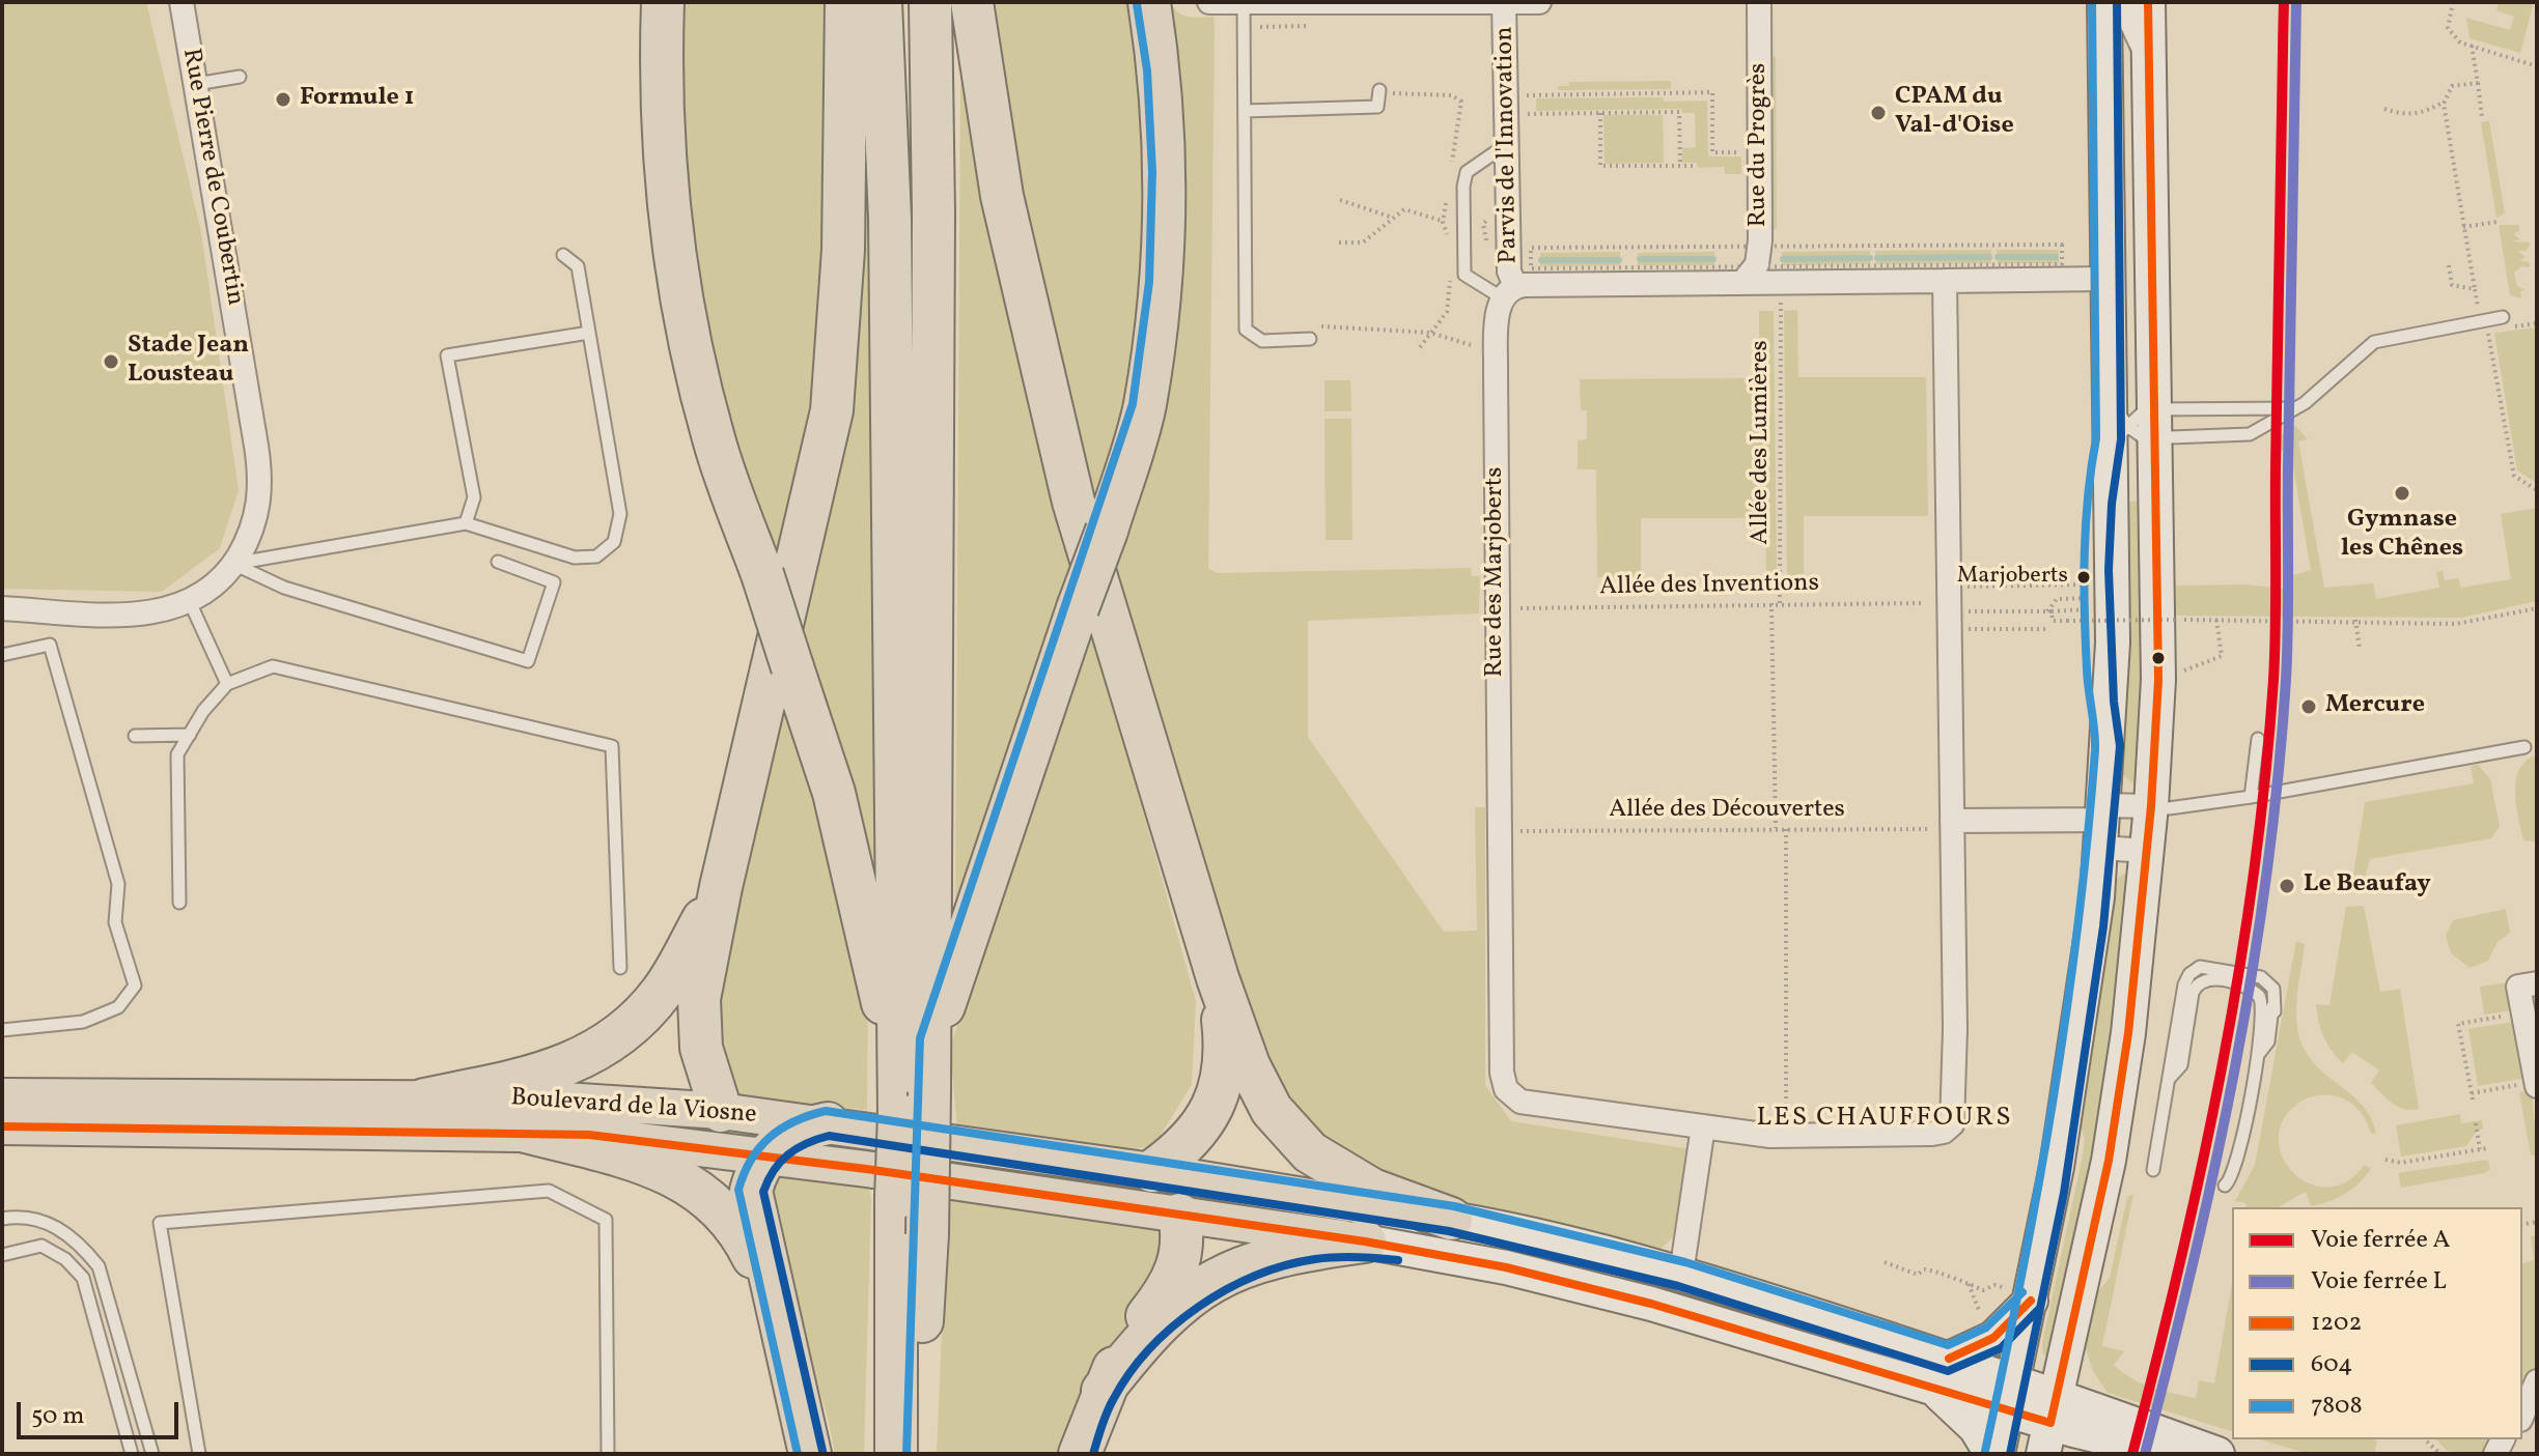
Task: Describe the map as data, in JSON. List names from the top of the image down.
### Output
{
  "streets": {
    "main road": ["Boulevard de la Viosne"],
    "street": [
      "Parvis de l'Innovation",
      "Rue du Progrès",
      "Rue Pierre de Coubertin",
      "Rue des Marjoberts"
    ],
    "path": ["Allée des Lumières", "Allée des Inventions", "Allée des Découvertes"]
  },
  "crossings": [
    ["Parvis de l'Innovation", "Rue des Marjoberts"],
    ["Allée des Lumières", "Allée des Inventions"],
    ["Rue des Marjoberts", "Allée des Inventions"],
    ["Rue des Marjoberts", "Allée des Découvertes"]
  ],
  "districts": ["LES CHAUFFOURS"],
  "places": [
    "Formule 1",
    "CPAM du Val-d'Oise",
    "Stade Jean Lousteau",
    "Gymnase les Chênes",
    "Marjoberts",
    "Mercure",
    "Le Beaufay"
  ],
  "lines": [
    "rail line A",
    "rail line L",
    "transit line 1202",
    "transit line 604",
    "transit line 7808"
  ],
  "legend": [
    "Voie ferrée A",
    "Voie ferrée L",
    "1202",
    "604",
    "7808"
  ],
  "scale_bar": "50 m"
}
